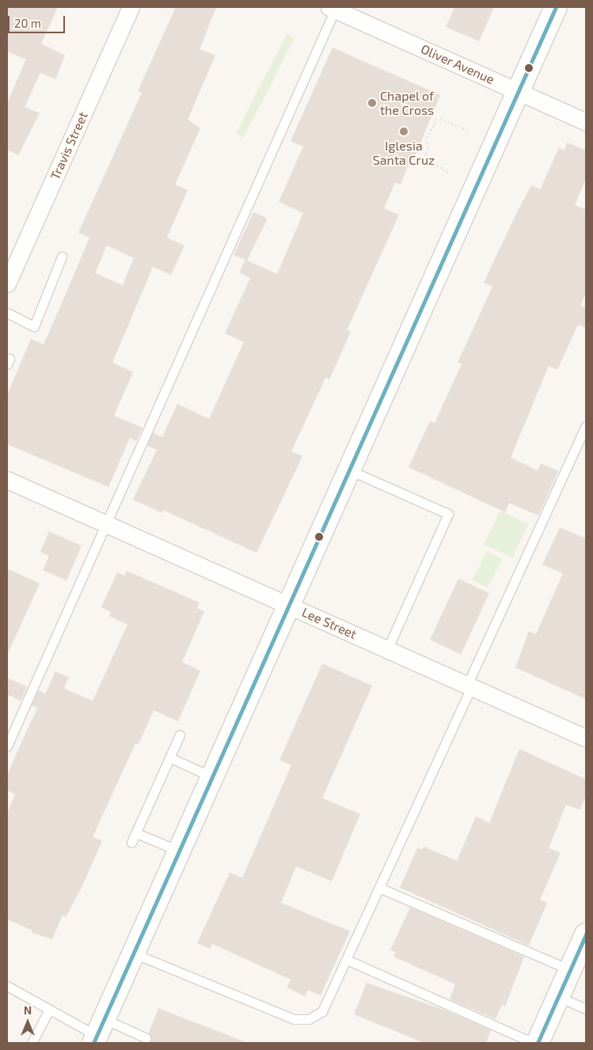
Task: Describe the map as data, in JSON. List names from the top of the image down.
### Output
{
  "streets": {
    "street": ["Oliver Avenue", "Travis Street", "Lee Street"]
  },
  "places": ["Chapel of the Cross", "Iglesia Santa Cruz"],
  "scale_bar": "20 m",
  "north": "top"
}
